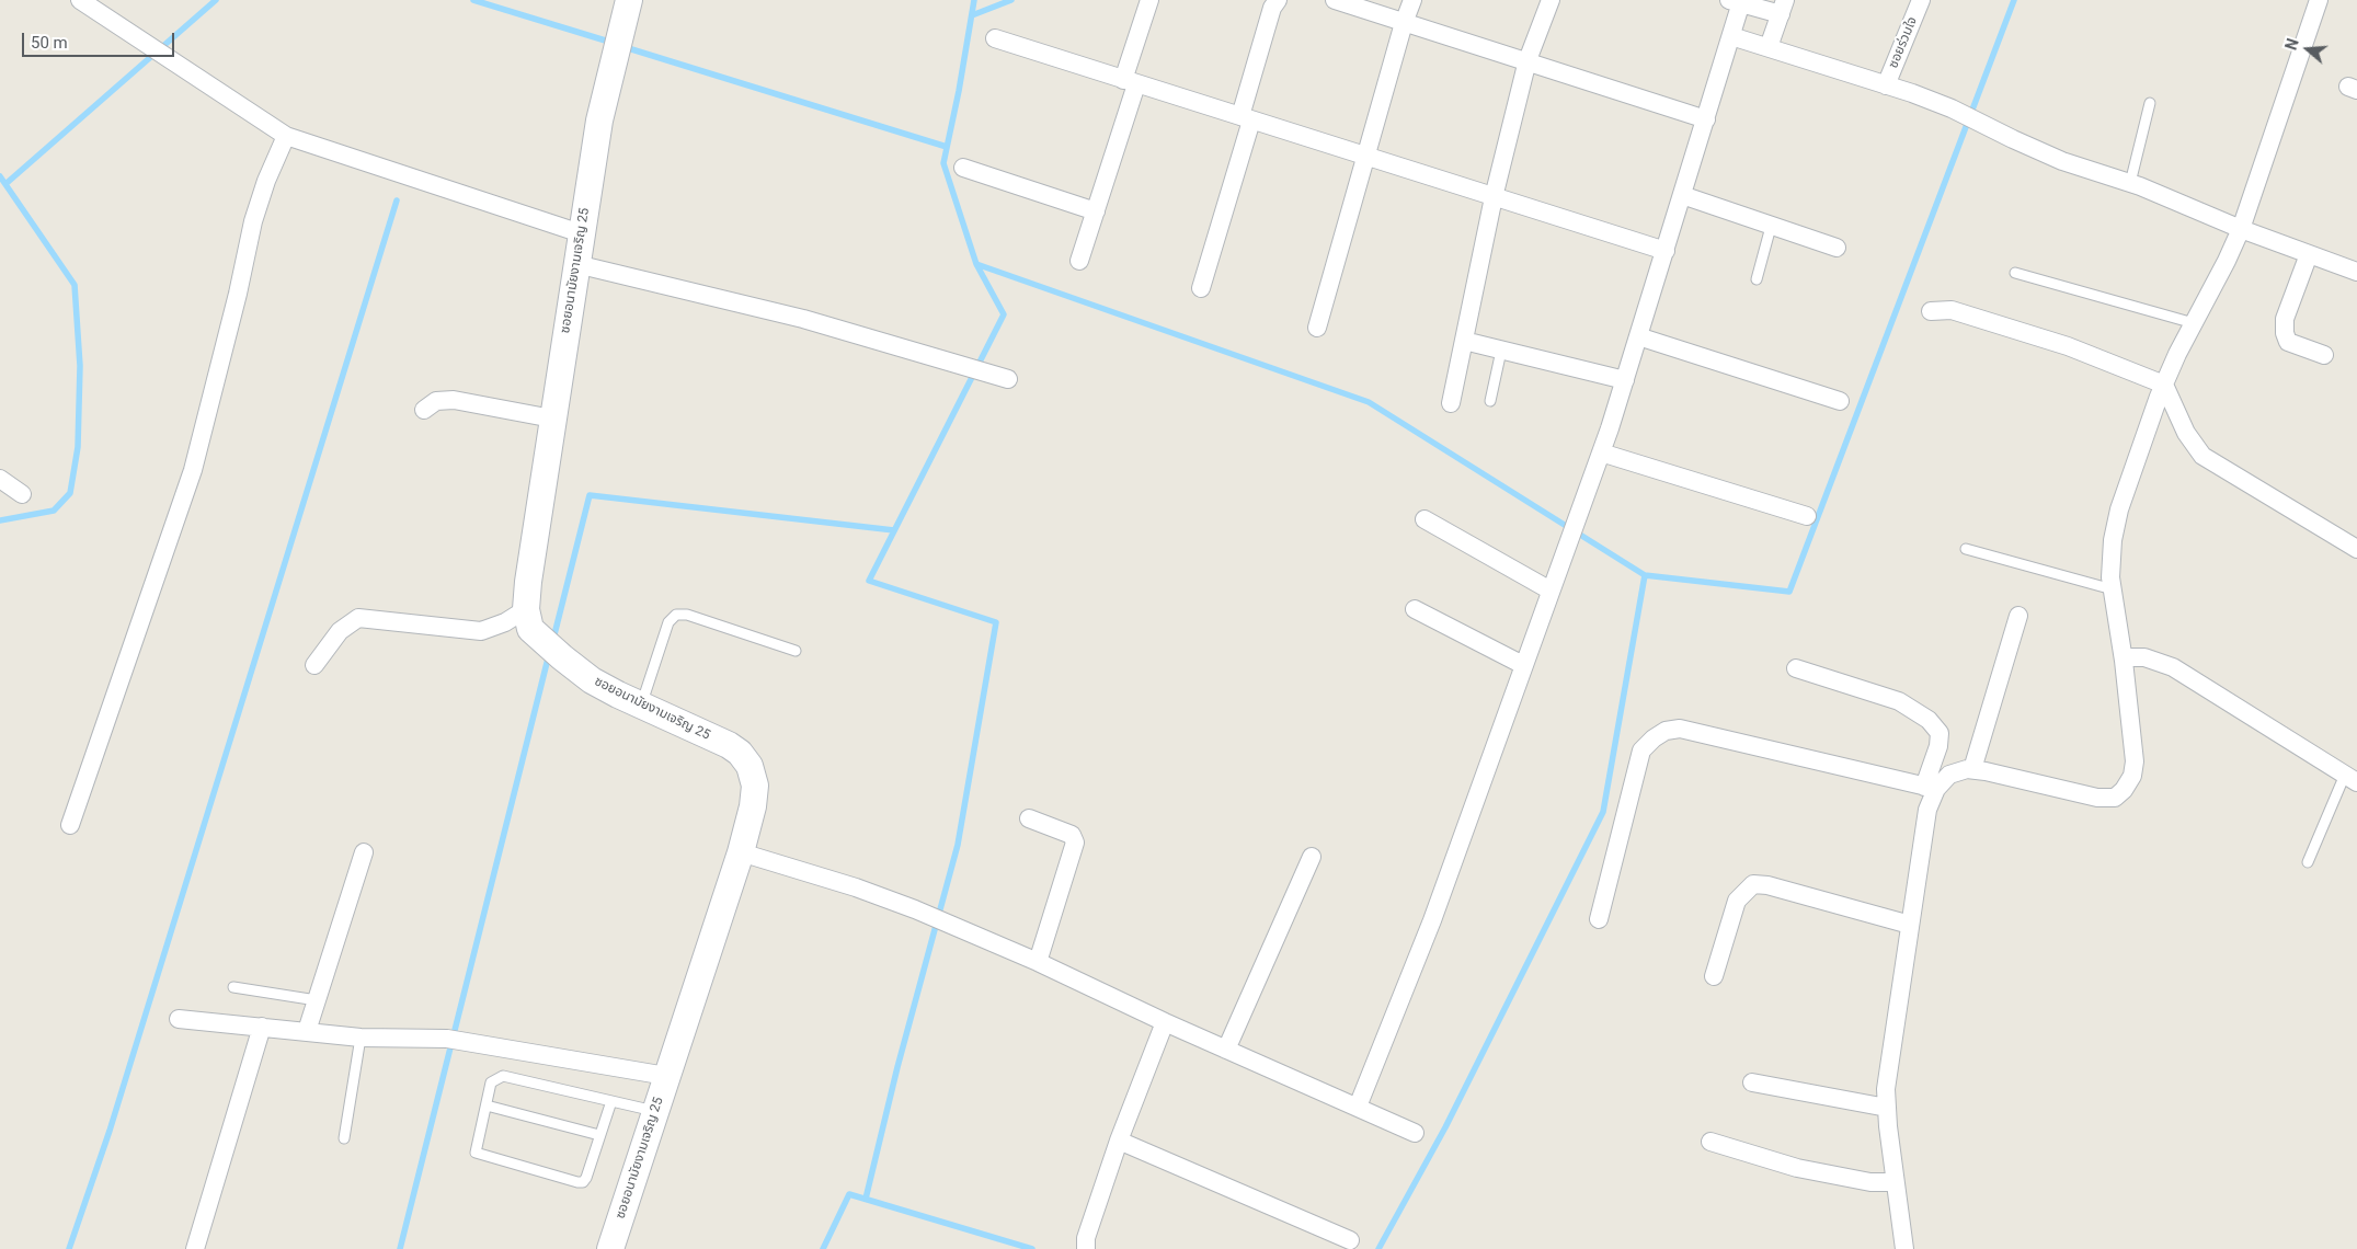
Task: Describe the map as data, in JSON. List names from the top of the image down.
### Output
{
  "streets": {
    "street": ["ซอยร่วมใจ", "ซอยอนามัยงามเจริญ 25"]
  },
  "scale_bar": "50 m",
  "north": "left"
}
